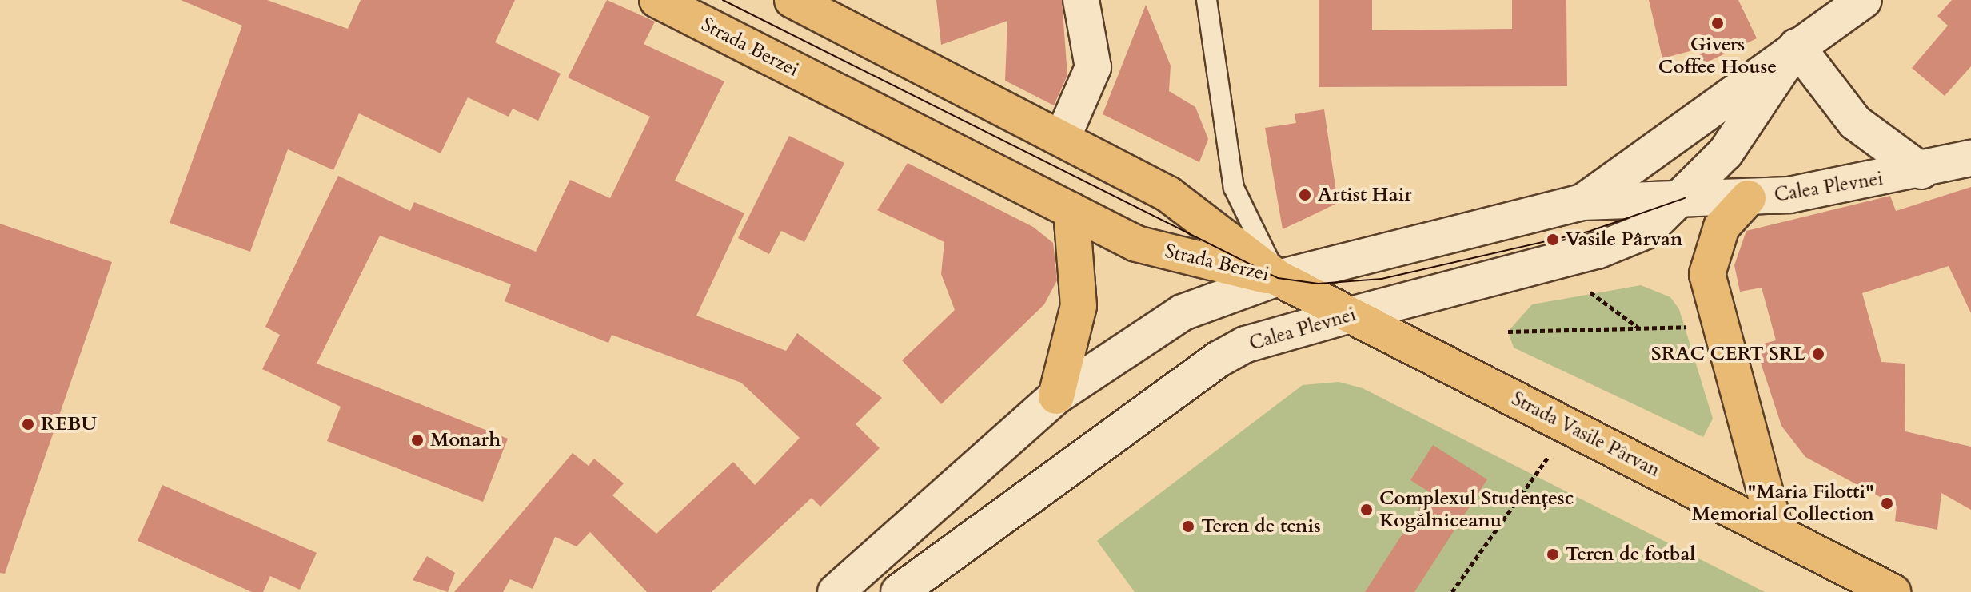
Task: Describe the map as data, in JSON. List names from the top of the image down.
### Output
{
  "streets": {
    "main road": ["Strada Berzei", "Strada Vasile Pârvan"],
    "street": ["Calea Plevnei"]
  },
  "crossings": [
    ["Strada Berzei", "Calea Plevnei"],
    ["Strada Berzei", "Strada Vasile Pârvan"],
    ["Calea Plevnei", "Strada Vasile Pârvan"]
  ],
  "places": [
    "Givers Coffee House",
    "Artist Hair",
    "Vasile Pârvan",
    "SRAC CERT SRL",
    "REBU",
    "Monarh",
    "\"Maria Filotti\" Memorial Collection",
    "Complexul Studențesc Kogălniceanu",
    "Teren de tenis",
    "Teren de fotbal"
  ]
}
